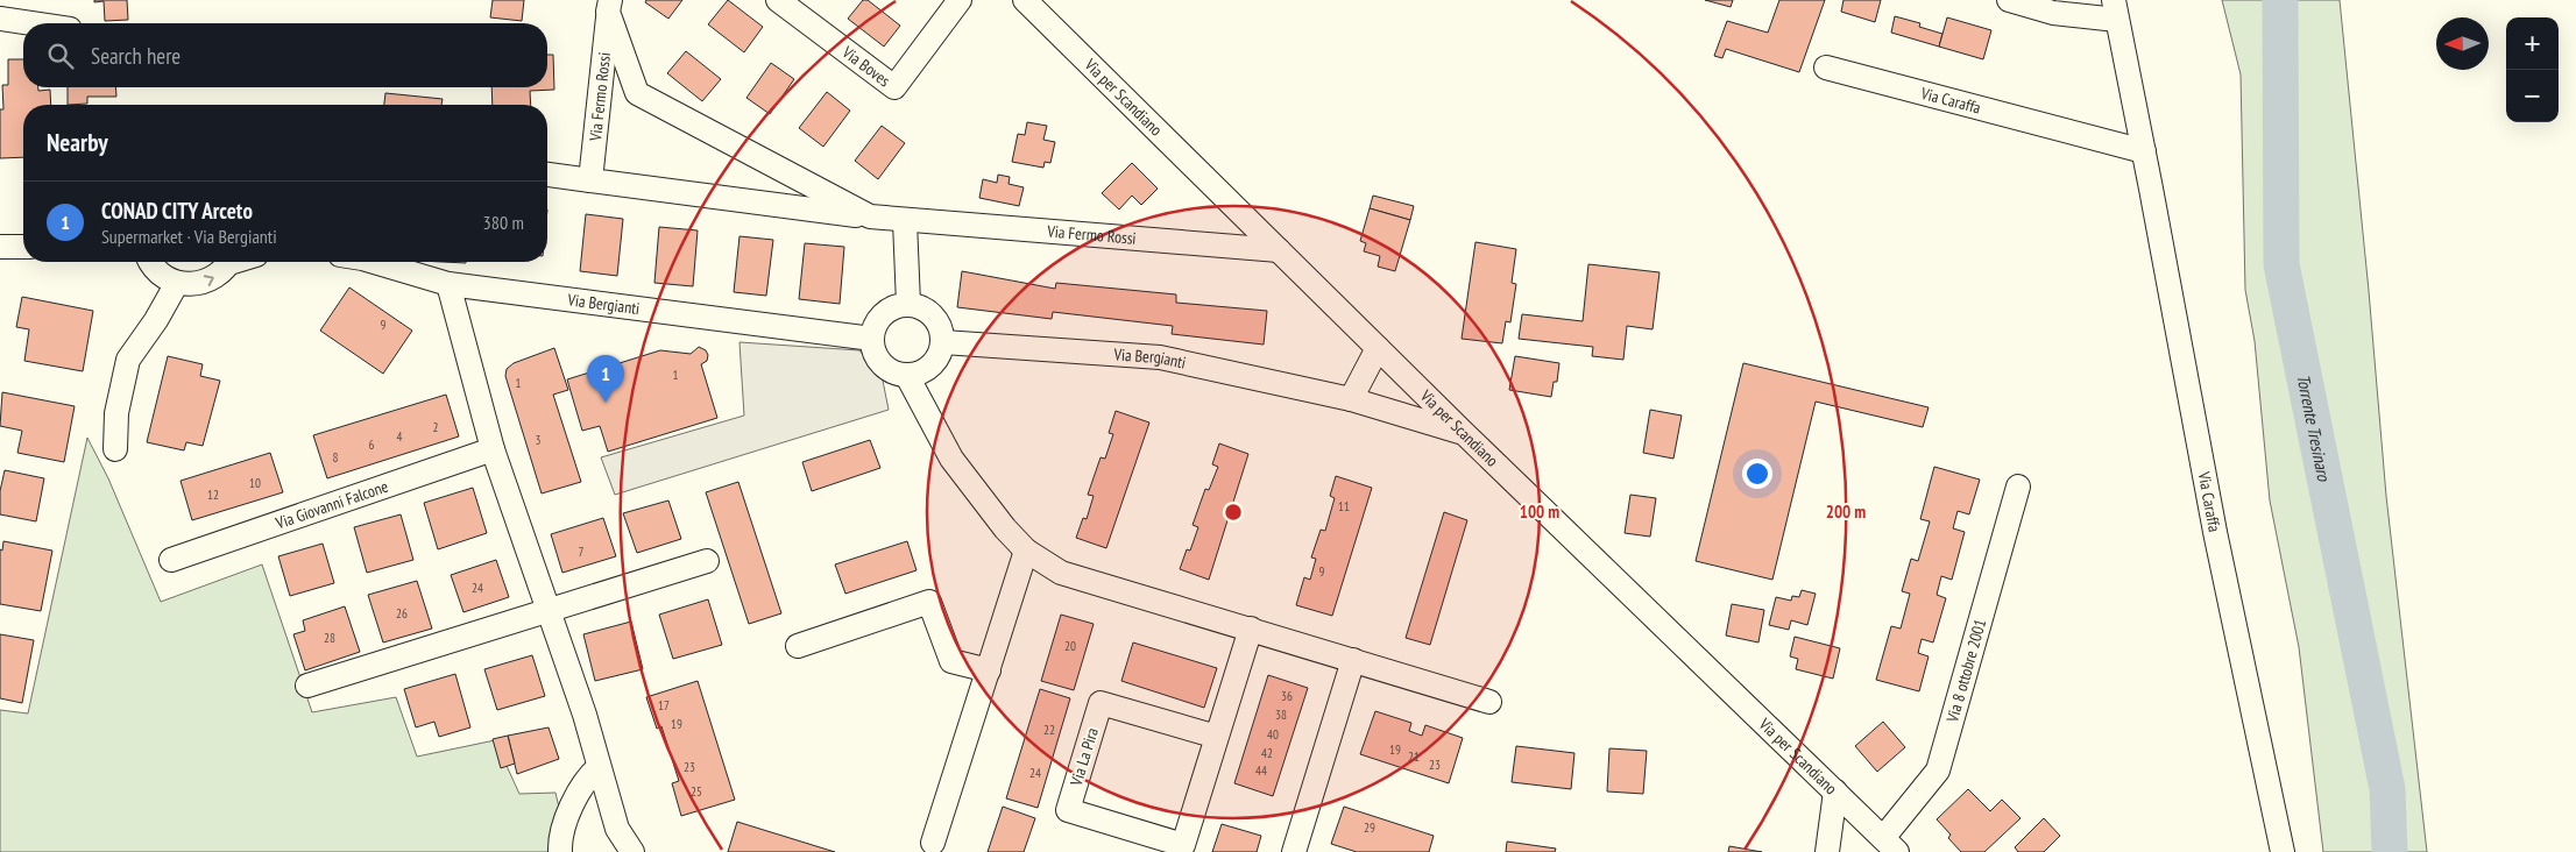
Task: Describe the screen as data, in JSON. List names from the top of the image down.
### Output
{
  "streets": {
    "street": [
      "Via Boves",
      "Via Fermo Rossi",
      "Via per Scandiano",
      "Via Caraffa",
      "Via Bergianti",
      "Via Giovanni Falcone",
      "Via 8 ottobre 2001",
      "Via La Pira"
    ]
  },
  "crossings": [
    ["Via Fermo Rossi", "Via per Scandiano"],
    ["Via per Scandiano", "Via Bergianti"],
    ["Via per Scandiano", "Via 8 ottobre 2001"]
  ],
  "water": ["Torrente Tresinaro"],
  "house_numbers": [
    "9",
    "1",
    "1",
    "2",
    "4",
    "3",
    "6",
    "8",
    "10",
    "12",
    "11",
    "7",
    "9",
    "24",
    "26",
    "28",
    "20",
    "36",
    "17",
    "38",
    "19",
    "22",
    "40",
    "19",
    "42",
    "21",
    "23",
    "23",
    "44",
    "24",
    "25",
    "29"
  ],
  "north": "left",
  "page": {
    "map_buttons": ["+", "−"],
    "search": "Search here",
    "heading": "Nearby",
    "list": [
      {
        "mark": "1",
        "name": "CONAD CITY Arceto",
        "note": "Supermarket · Via Bergianti",
        "value": "380 m"
      }
    ],
    "pins": "1"
  },
  "rings": ["100 m", "200 m"]
}
